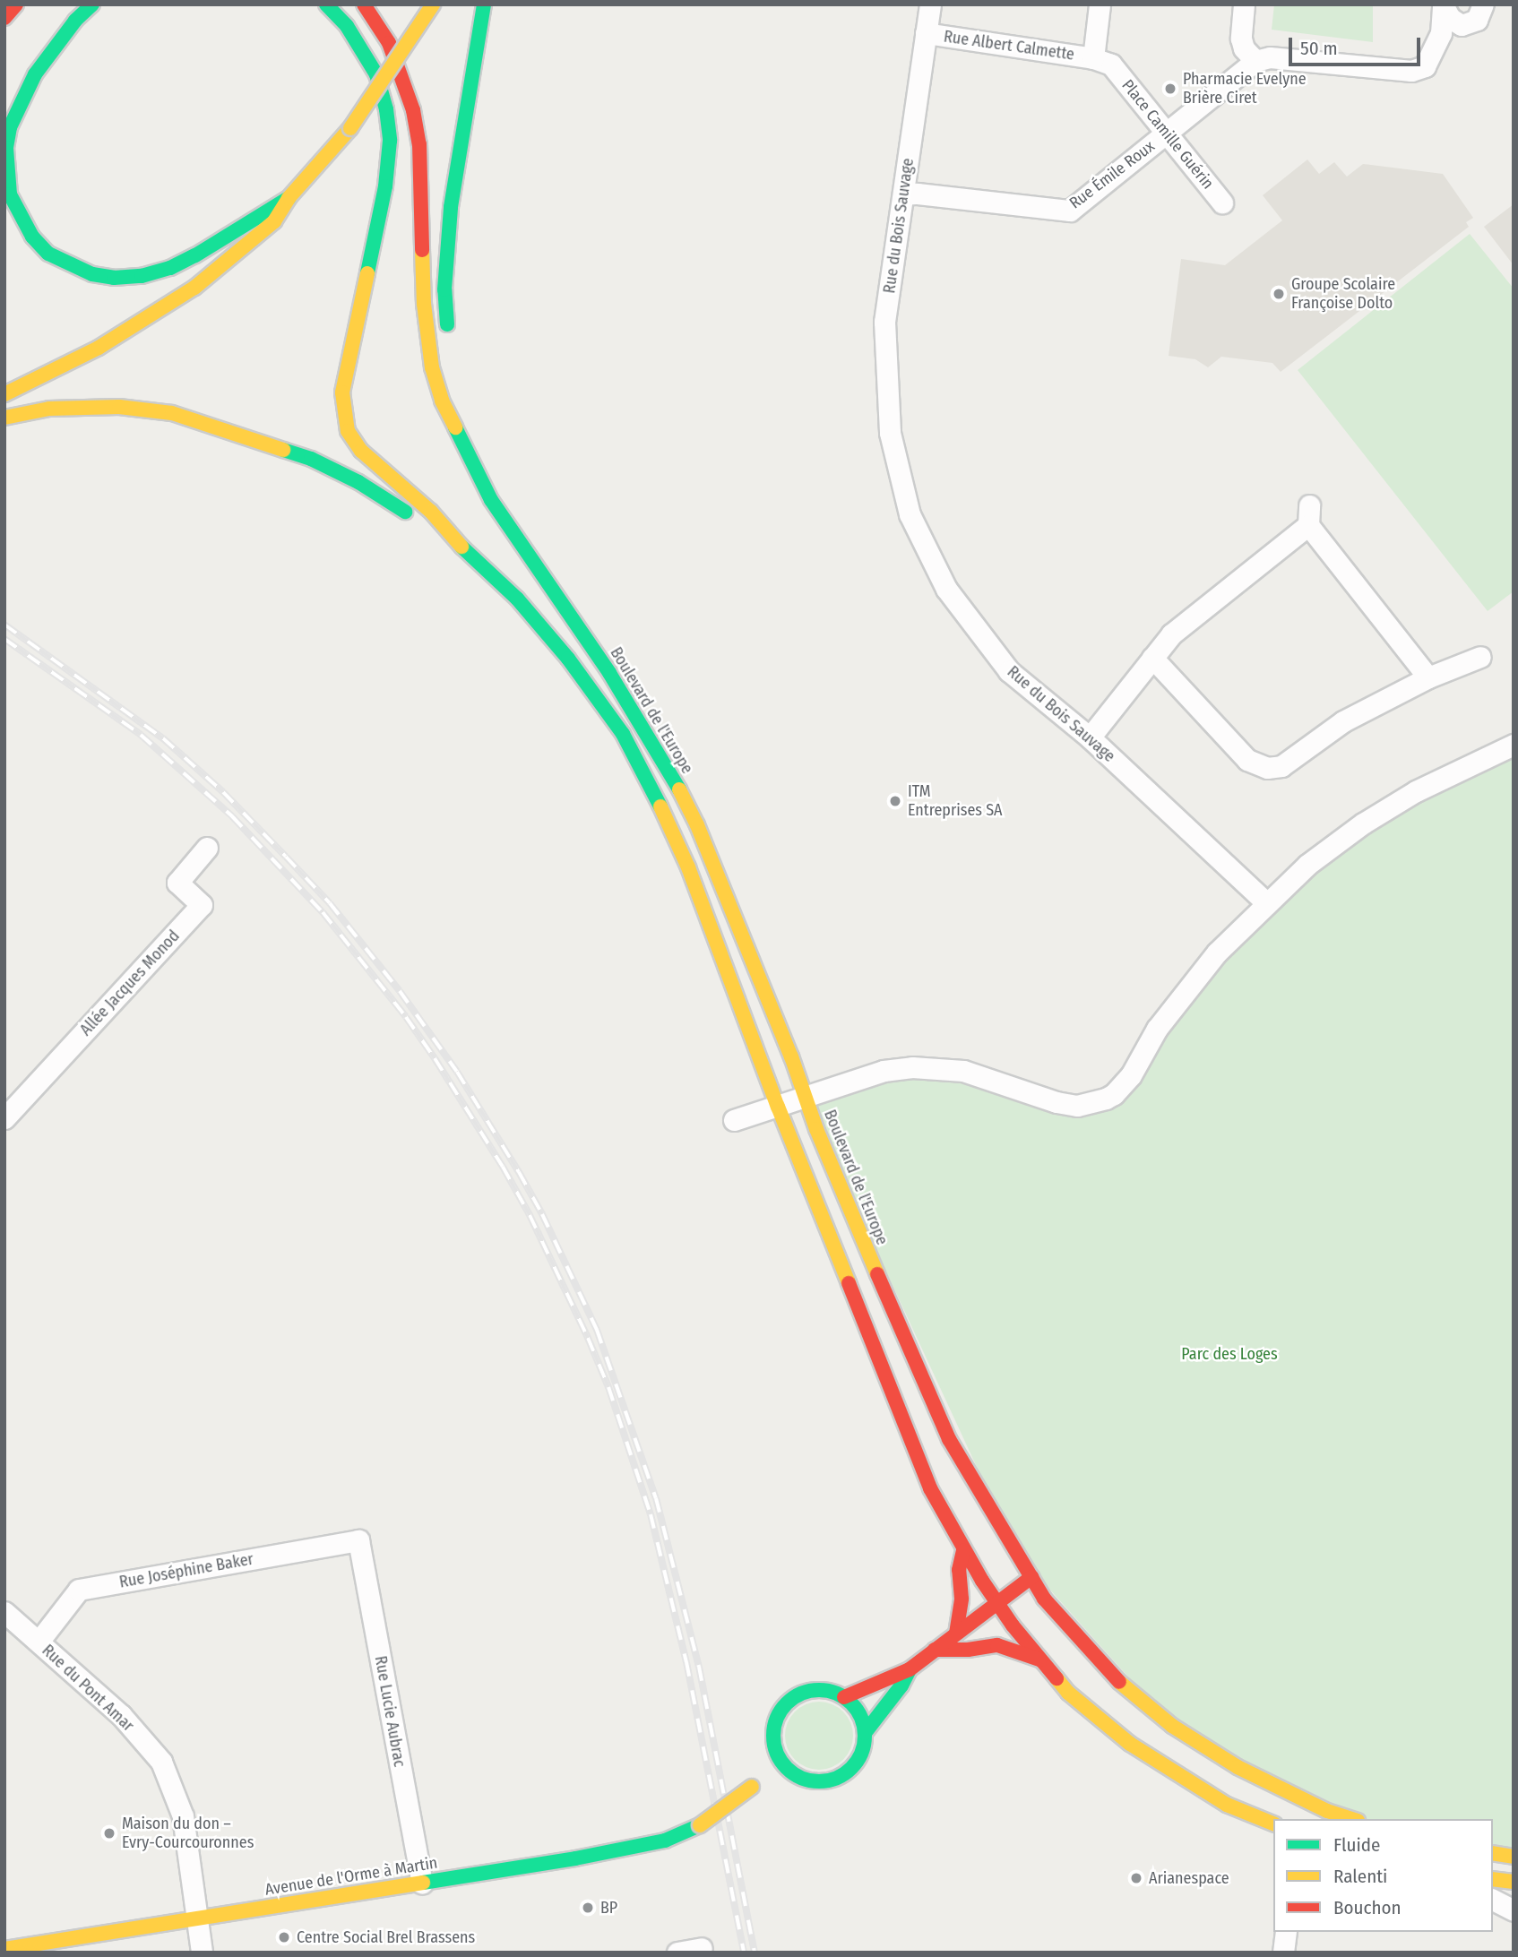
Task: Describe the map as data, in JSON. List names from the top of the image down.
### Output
{
  "streets": {
    "main road": ["Boulevard de l'Europe", "Avenue de l'Orme à Martin"],
    "street": [
      "Rue Albert Calmette",
      "Place Camille Guérin",
      "Rue Émile Roux",
      "Rue du Bois Sauvage",
      "Allée Jacques Monod",
      "Rue Joséphine Baker",
      "Rue du Pont Amar",
      "Rue Lucie Aubrac"
    ]
  },
  "crossings": [
    ["Rue Albert Calmette", "Place Camille Guérin"],
    ["Rue Albert Calmette", "Rue du Bois Sauvage"],
    ["Place Camille Guérin", "Rue Émile Roux"],
    ["Rue Émile Roux", "Rue du Bois Sauvage"],
    ["Rue Joséphine Baker", "Rue du Pont Amar"],
    ["Rue Joséphine Baker", "Rue Lucie Aubrac"],
    ["Rue du Pont Amar", "Avenue de l'Orme à Martin"],
    ["Rue Lucie Aubrac", "Avenue de l'Orme à Martin"]
  ],
  "parks": ["Parc des Loges"],
  "places": [
    "Pharmacie Evelyne Brière Ciret",
    "Groupe Scolaire Françoise Dolto",
    "ITM Entreprises SA",
    "Maison du don – Evry-Courcouronnes",
    "Arianespace",
    "BP",
    "Centre Social Brel Brassens"
  ],
  "legend": ["Fluide", "Ralenti", "Bouchon"],
  "scale_bar": "50 m"
}
